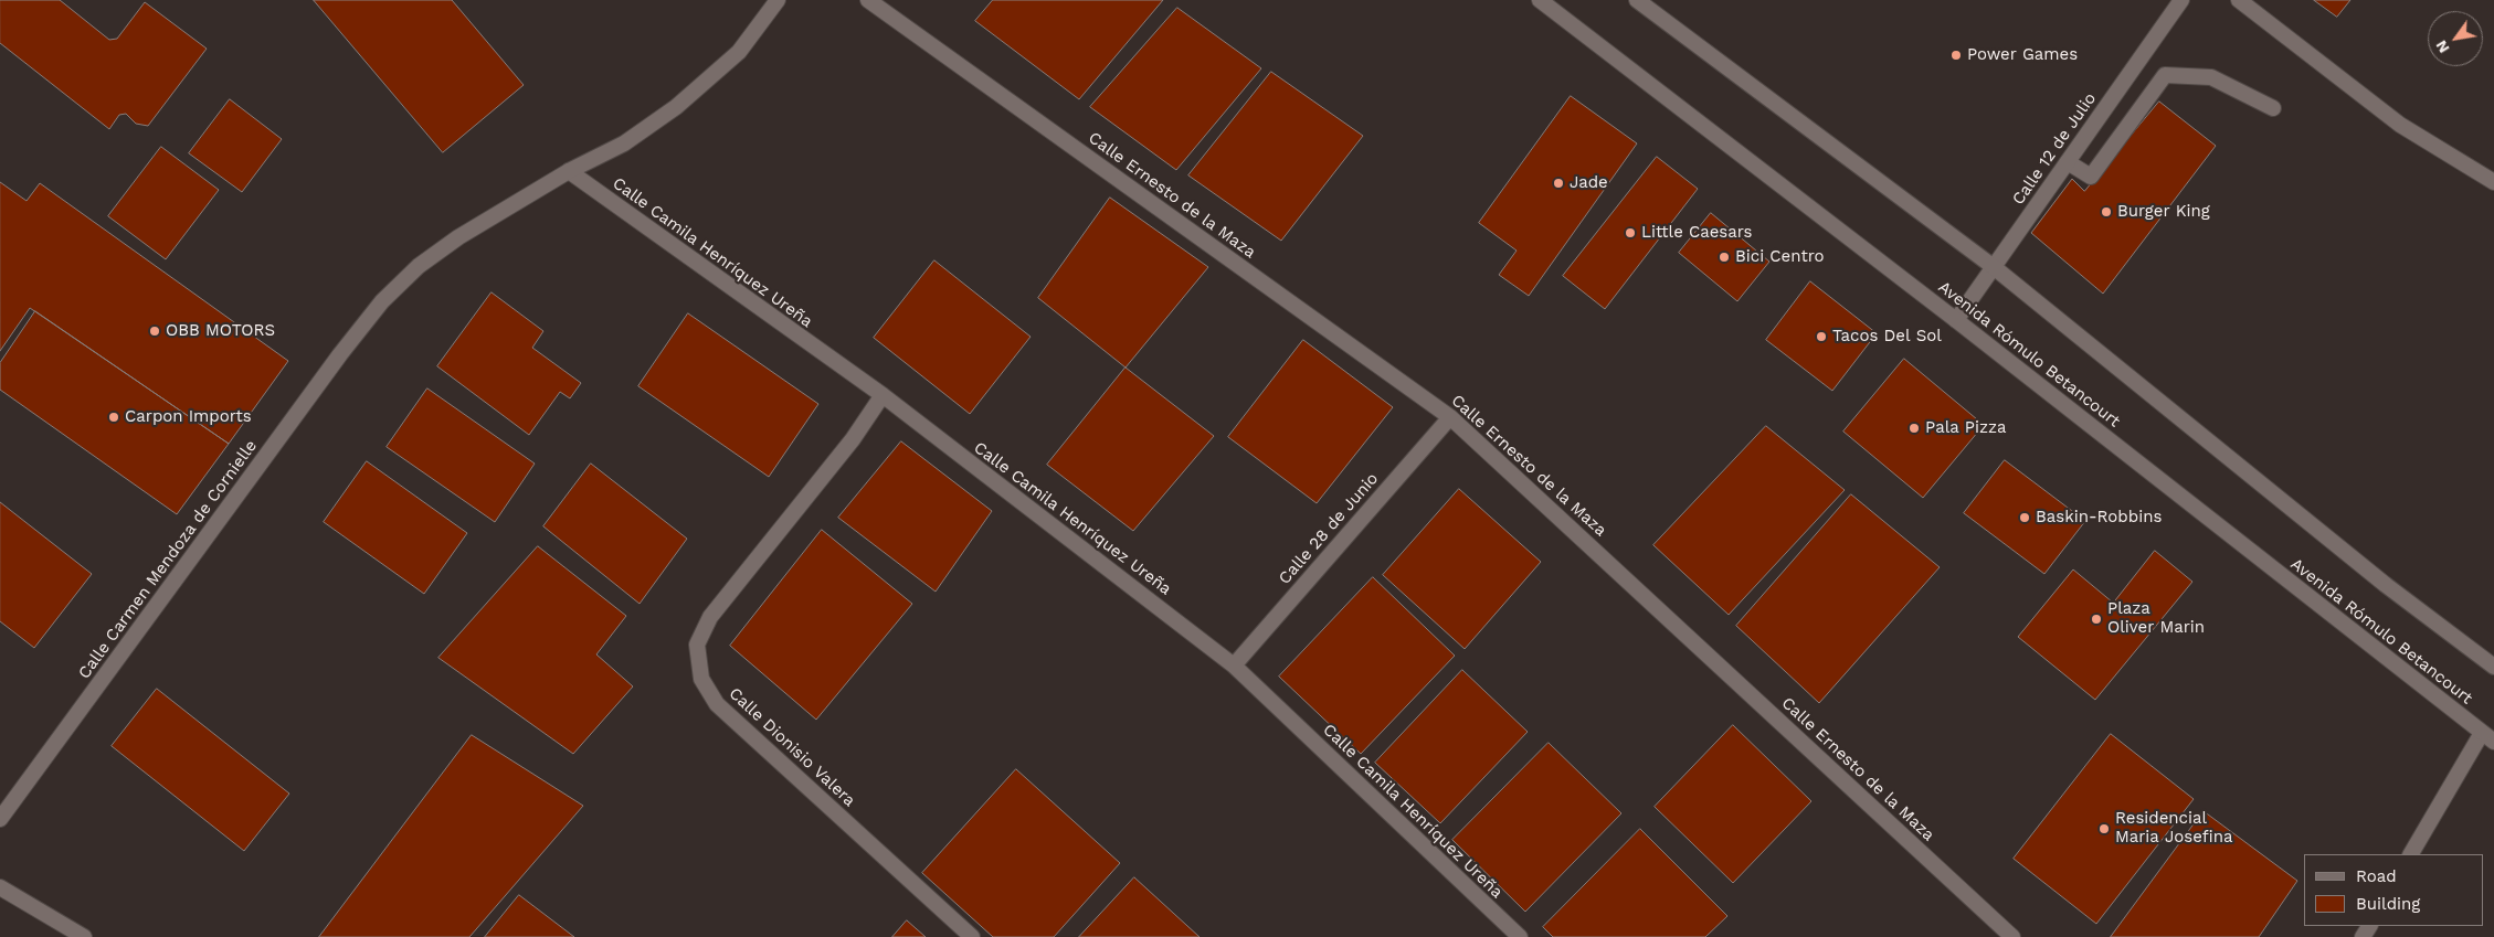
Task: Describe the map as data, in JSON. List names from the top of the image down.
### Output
{
  "streets": {
    "street": [
      "Calle 12 de Julio",
      "Calle Ernesto de la Maza",
      "Calle Camila Henríquez Ureña",
      "Avenida Rómulo Betancourt",
      "Calle 28 de Junio",
      "Calle Carmen Mendoza de Cornielle",
      "Calle Dionisio Valera"
    ]
  },
  "crossings": [
    ["Calle 12 de Julio", "Avenida Rómulo Betancourt"],
    ["Calle Ernesto de la Maza", "Calle 28 de Junio"],
    ["Calle Camila Henríquez Ureña", "Calle 28 de Junio"],
    ["Calle Camila Henríquez Ureña", "Calle Carmen Mendoza de Cornielle"],
    ["Calle Camila Henríquez Ureña", "Calle Dionisio Valera"]
  ],
  "places": [
    "Power Games",
    "Jade",
    "Burger King",
    "Little Caesars",
    "Bici Centro",
    "OBB MOTORS",
    "Tacos Del Sol",
    "Carpon Imports",
    "Pala Pizza",
    "Baskin-Robbins",
    "Plaza Oliver Marin",
    "Residencial Maria Josefina"
  ],
  "legend": ["Road", "Building"],
  "north": "bottom left"
}
